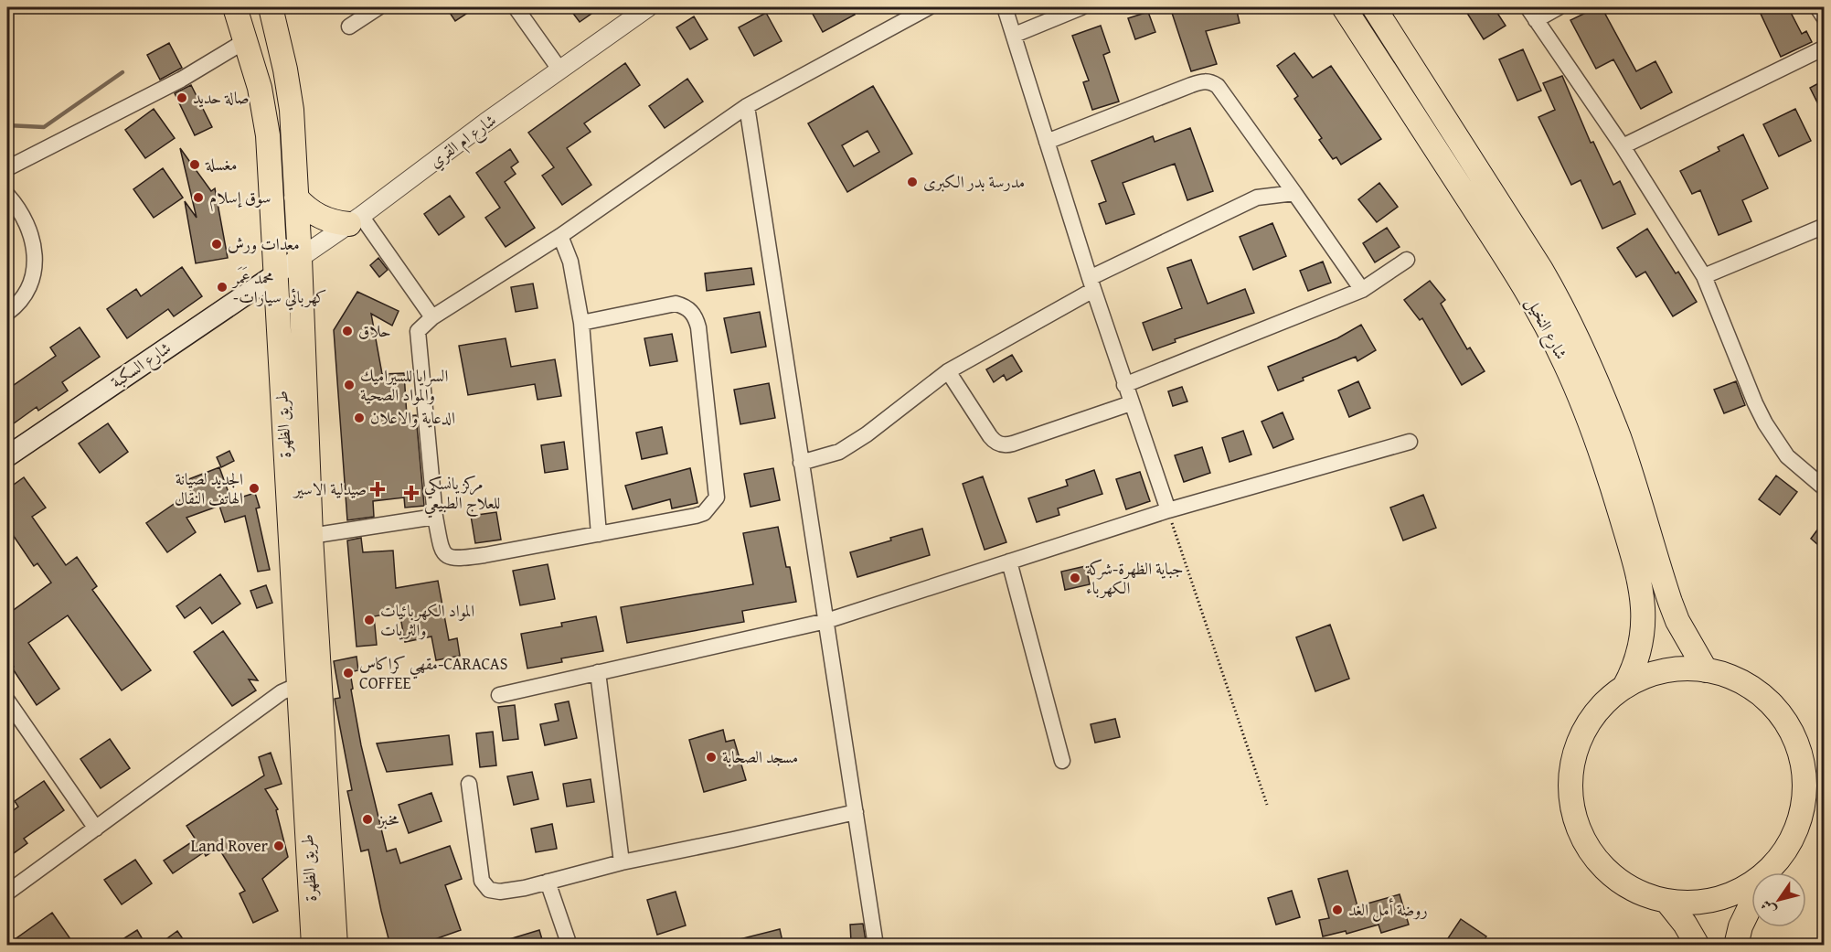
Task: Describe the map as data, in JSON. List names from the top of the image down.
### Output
{
  "streets": {
    "main road": [
      "شارع ام القري",
      "شارع النخيل",
      "شارع السكبة",
      "طريق الظهرة"
    ]
  },
  "crossings": [
    ["شارع ام القري", "شارع السكبة"],
    ["شارع ام القري", "طريق الظهرة"],
    ["شارع السكبة", "طريق الظهرة"]
  ],
  "places": {
    "other": [
      "صالة حديد",
      "مغسلة",
      "مدرسة بدر الكبرى",
      "سوق إسلام",
      "معدات ورش",
      "محمد عَمَر -كهربائي سيارات",
      "حلاق",
      "السرايا للسيراميك والمواد الصحية",
      "الدعاية والاعلان",
      "الجديد لصيانة الهاتف النقال",
      "جباية الظهرة-شركة الكهرباء",
      "المواد الكهربائيات والثريات",
      "مقهي كراكاس-CARACAS COFFEE",
      "مسجد الصحابة",
      "مخبز",
      "Land Rover",
      "روضة أمل الغد"
    ],
    "health": ["صيدلية الاسير", "مركز يانسكي للعلاج الطبيعي"]
  },
  "north": "bottom left"
}
